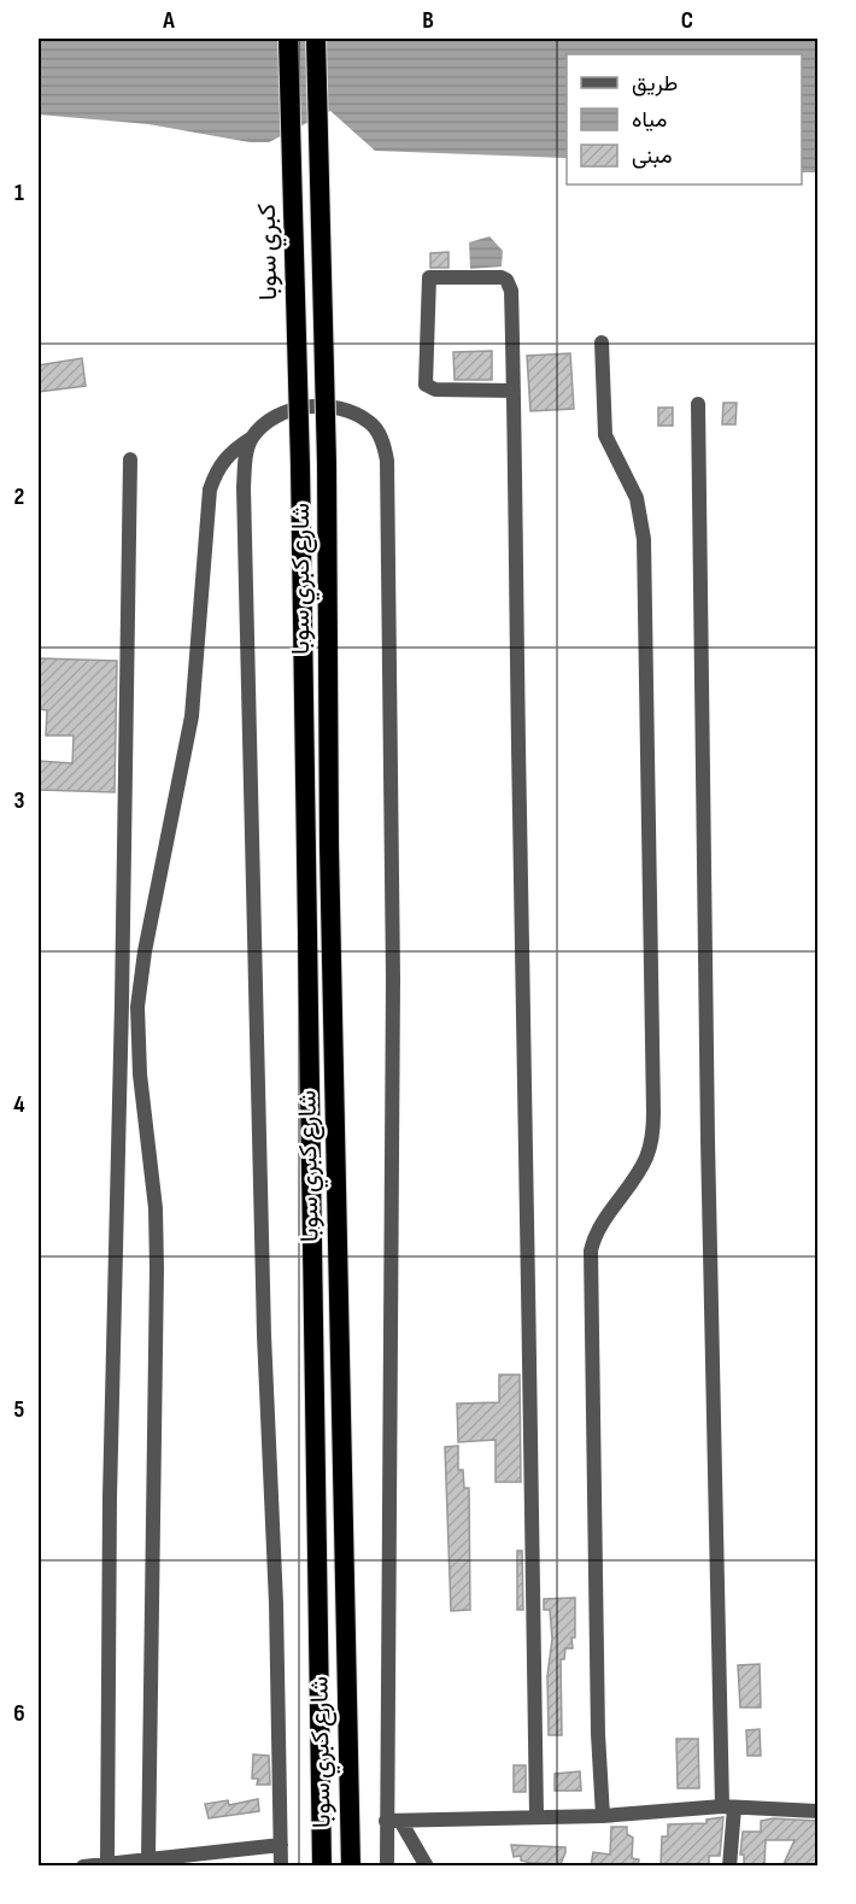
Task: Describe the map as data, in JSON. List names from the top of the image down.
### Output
{
  "streets": {
    "highway": ["كبري سوبا", "شارع كبري سوبا"]
  },
  "crossings": [
    ["كبري سوبا", "شارع كبري سوبا"]
  ],
  "legend": ["طريق", "مياه", "مبنى"],
  "grid": {
    "columns": ["A", "B", "C"],
    "rows": [
      "1",
      "2",
      "3",
      "4",
      "5",
      "6"
    ]
  }
}
